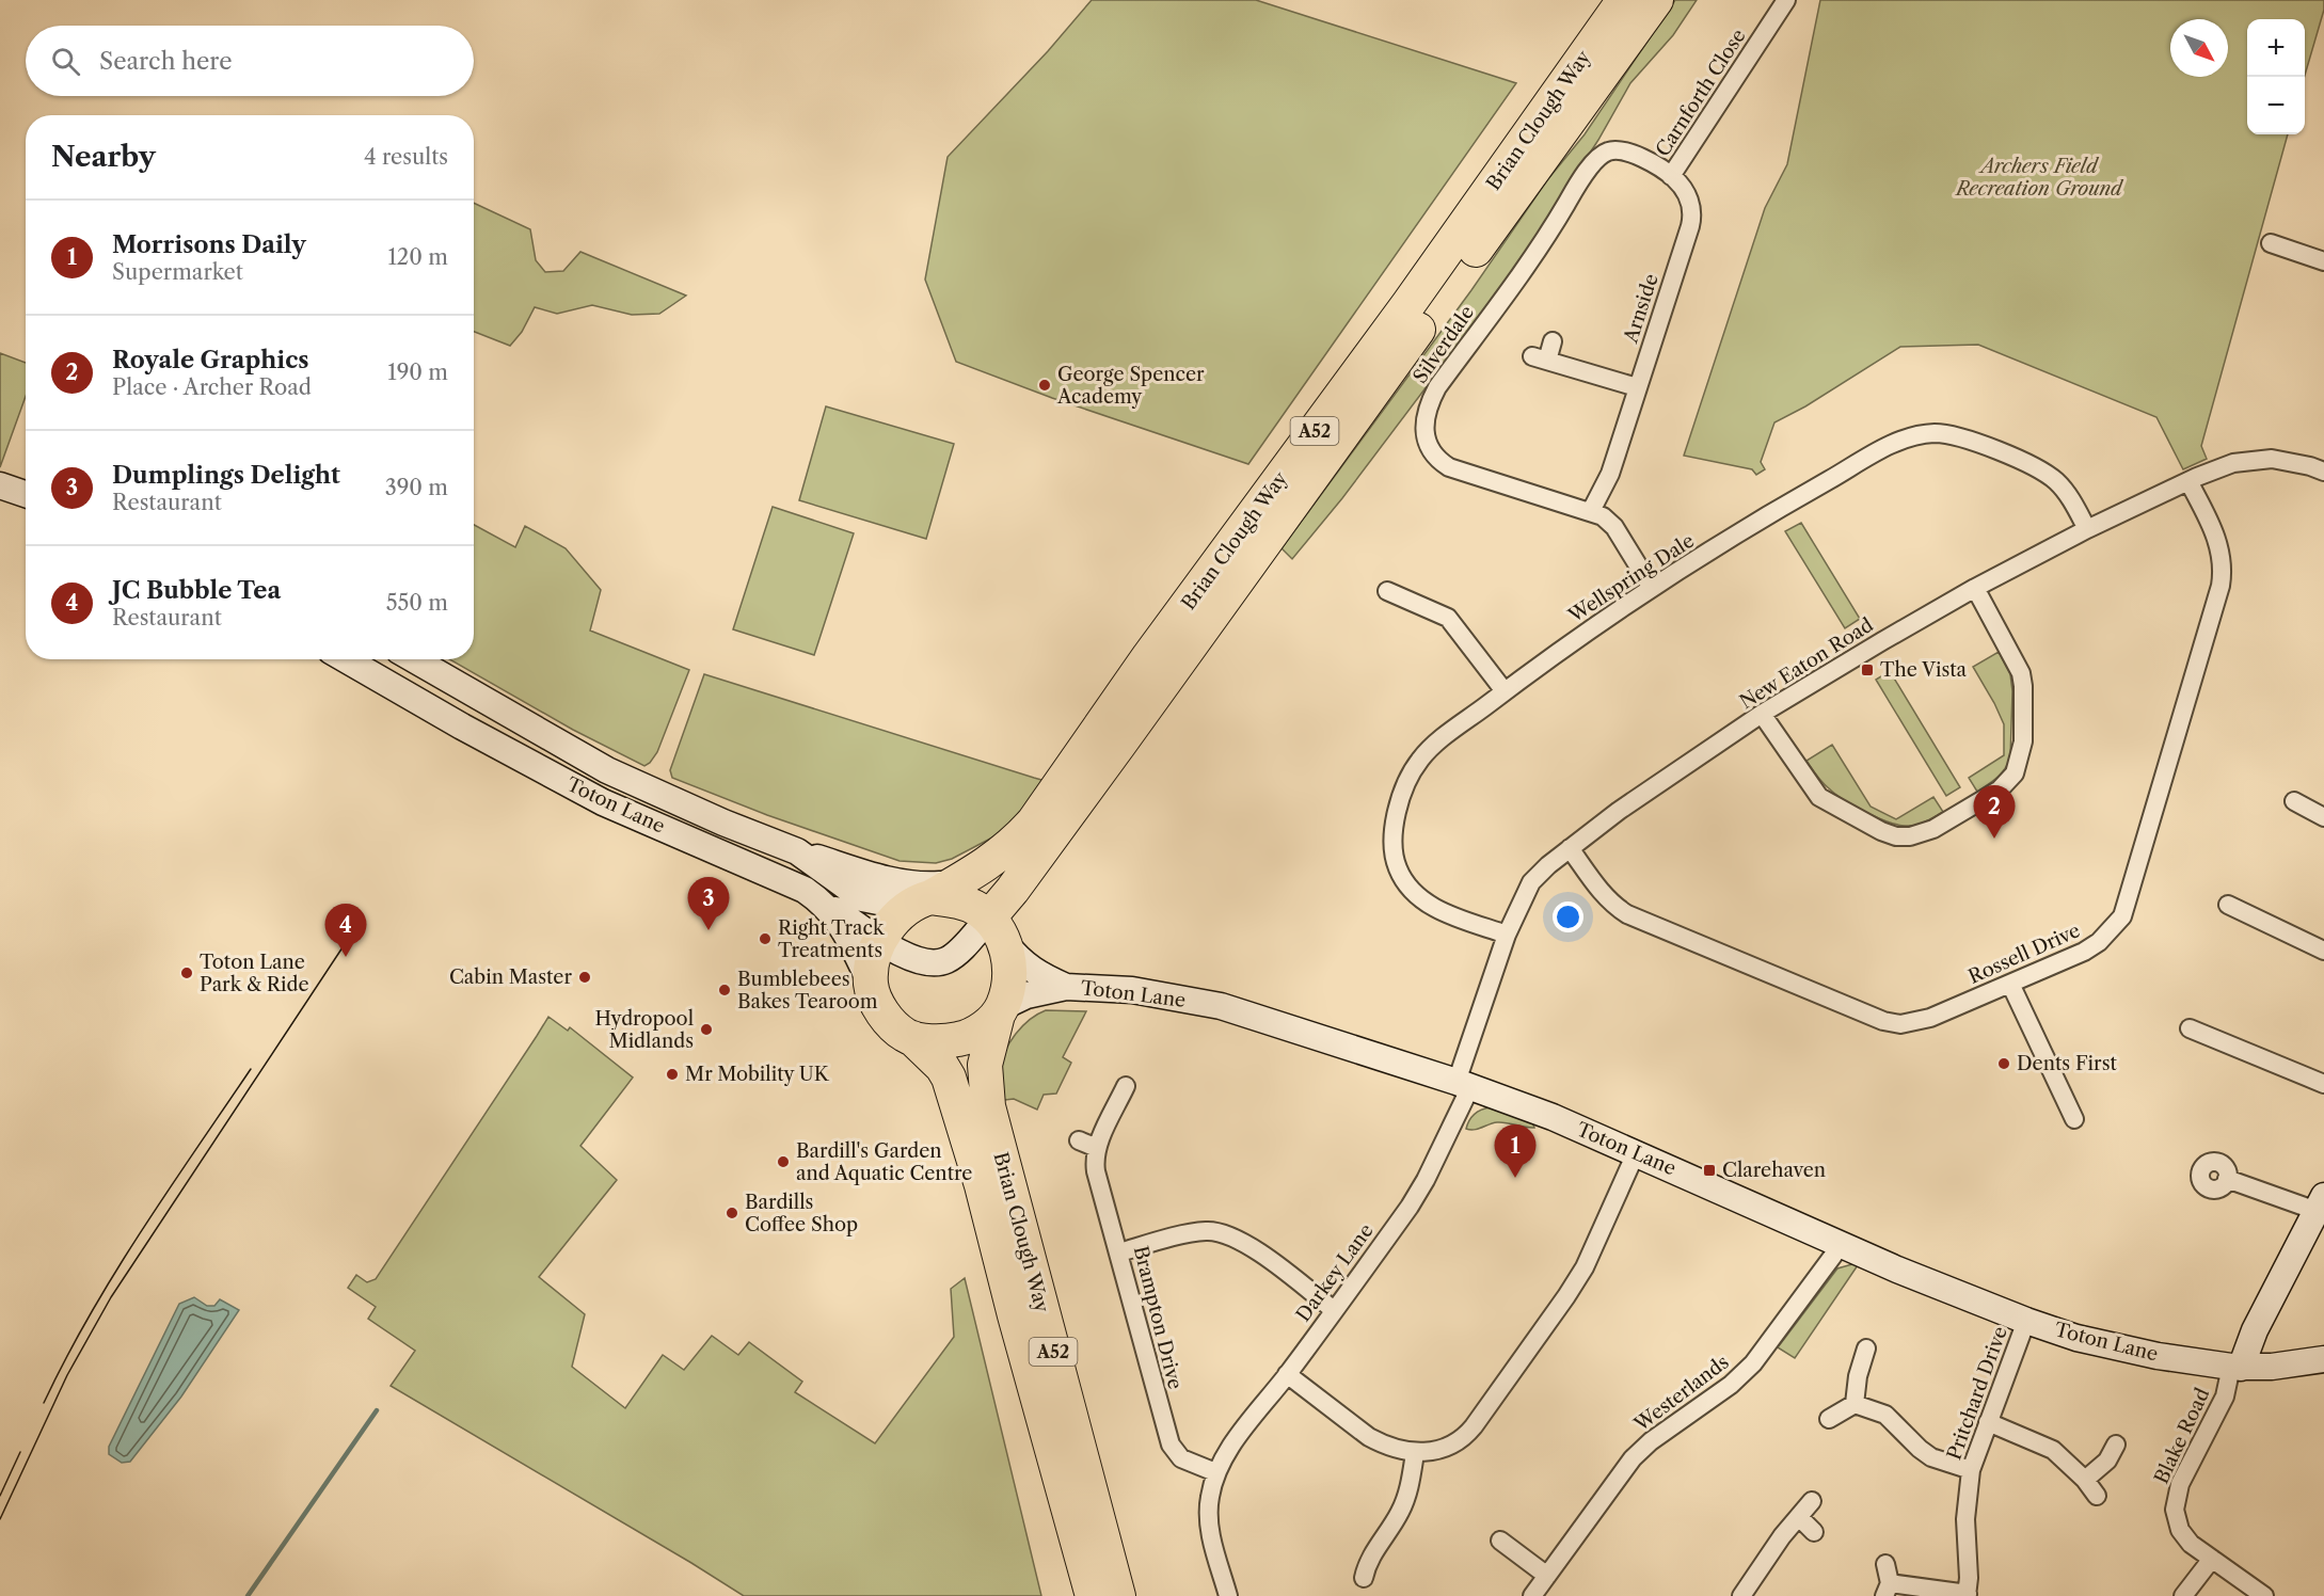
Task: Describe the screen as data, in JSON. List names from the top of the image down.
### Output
{
  "streets": {
    "highway": ["Brian Clough Way", "A52"],
    "main road": ["Toton Lane"],
    "street": [
      "Carnforth Close",
      "Arnside",
      "Silverdale",
      "Wellspring Dale",
      "New Eaton Road",
      "Rossell Drive",
      "Darkey Lane",
      "Brampton Drive",
      "Westerlands",
      "Pritchard Drive",
      "Blake Road"
    ]
  },
  "crossings": [
    ["Carnforth Close", "Arnside"],
    ["Brian Clough Way", "Toton Lane"],
    ["Arnside", "Silverdale"],
    ["Silverdale", "Wellspring Dale"],
    ["Wellspring Dale", "New Eaton Road"],
    ["New Eaton Road", "Toton Lane"],
    ["New Eaton Road", "Rossell Drive"],
    ["New Eaton Road", "Darkey Lane"],
    ["Toton Lane", "Darkey Lane"],
    ["Toton Lane", "Westerlands"],
    ["Toton Lane", "Pritchard Drive"],
    ["Toton Lane", "Blake Road"],
    ["Darkey Lane", "Brampton Drive"]
  ],
  "parks": ["Archers Field Recreation Ground"],
  "places": {
    "other": [
      "George Spencer Academy",
      "Right Track Treatments",
      "Toton Lane Park & Ride",
      "Cabin Master",
      "Bumblebees Bakes Tearoom",
      "Hydropool Midlands",
      "Dents First",
      "Mr Mobility UK",
      "Bardill's Garden and Aquatic Centre",
      "Bardills Coffee Shop"
    ],
    "transit": ["The Vista", "Clarehaven"]
  },
  "north": "bottom right",
  "page": {
    "map_buttons": ["+", "−"],
    "search": "Search here",
    "heading": ["Nearby", "4 results"],
    "list": [
      {
        "mark": "1",
        "name": "Morrisons Daily",
        "note": "Supermarket",
        "value": "120 m"
      },
      {
        "mark": "2",
        "name": "Royale Graphics",
        "note": "Place · Archer Road",
        "value": "190 m"
      },
      {
        "mark": "3",
        "name": "Dumplings Delight",
        "note": "Restaurant",
        "value": "390 m"
      },
      {
        "mark": "4",
        "name": "JC Bubble Tea",
        "note": "Restaurant",
        "value": "550 m"
      }
    ],
    "pins": [
      "2",
      "3",
      "4",
      "1"
    ]
  }
}
